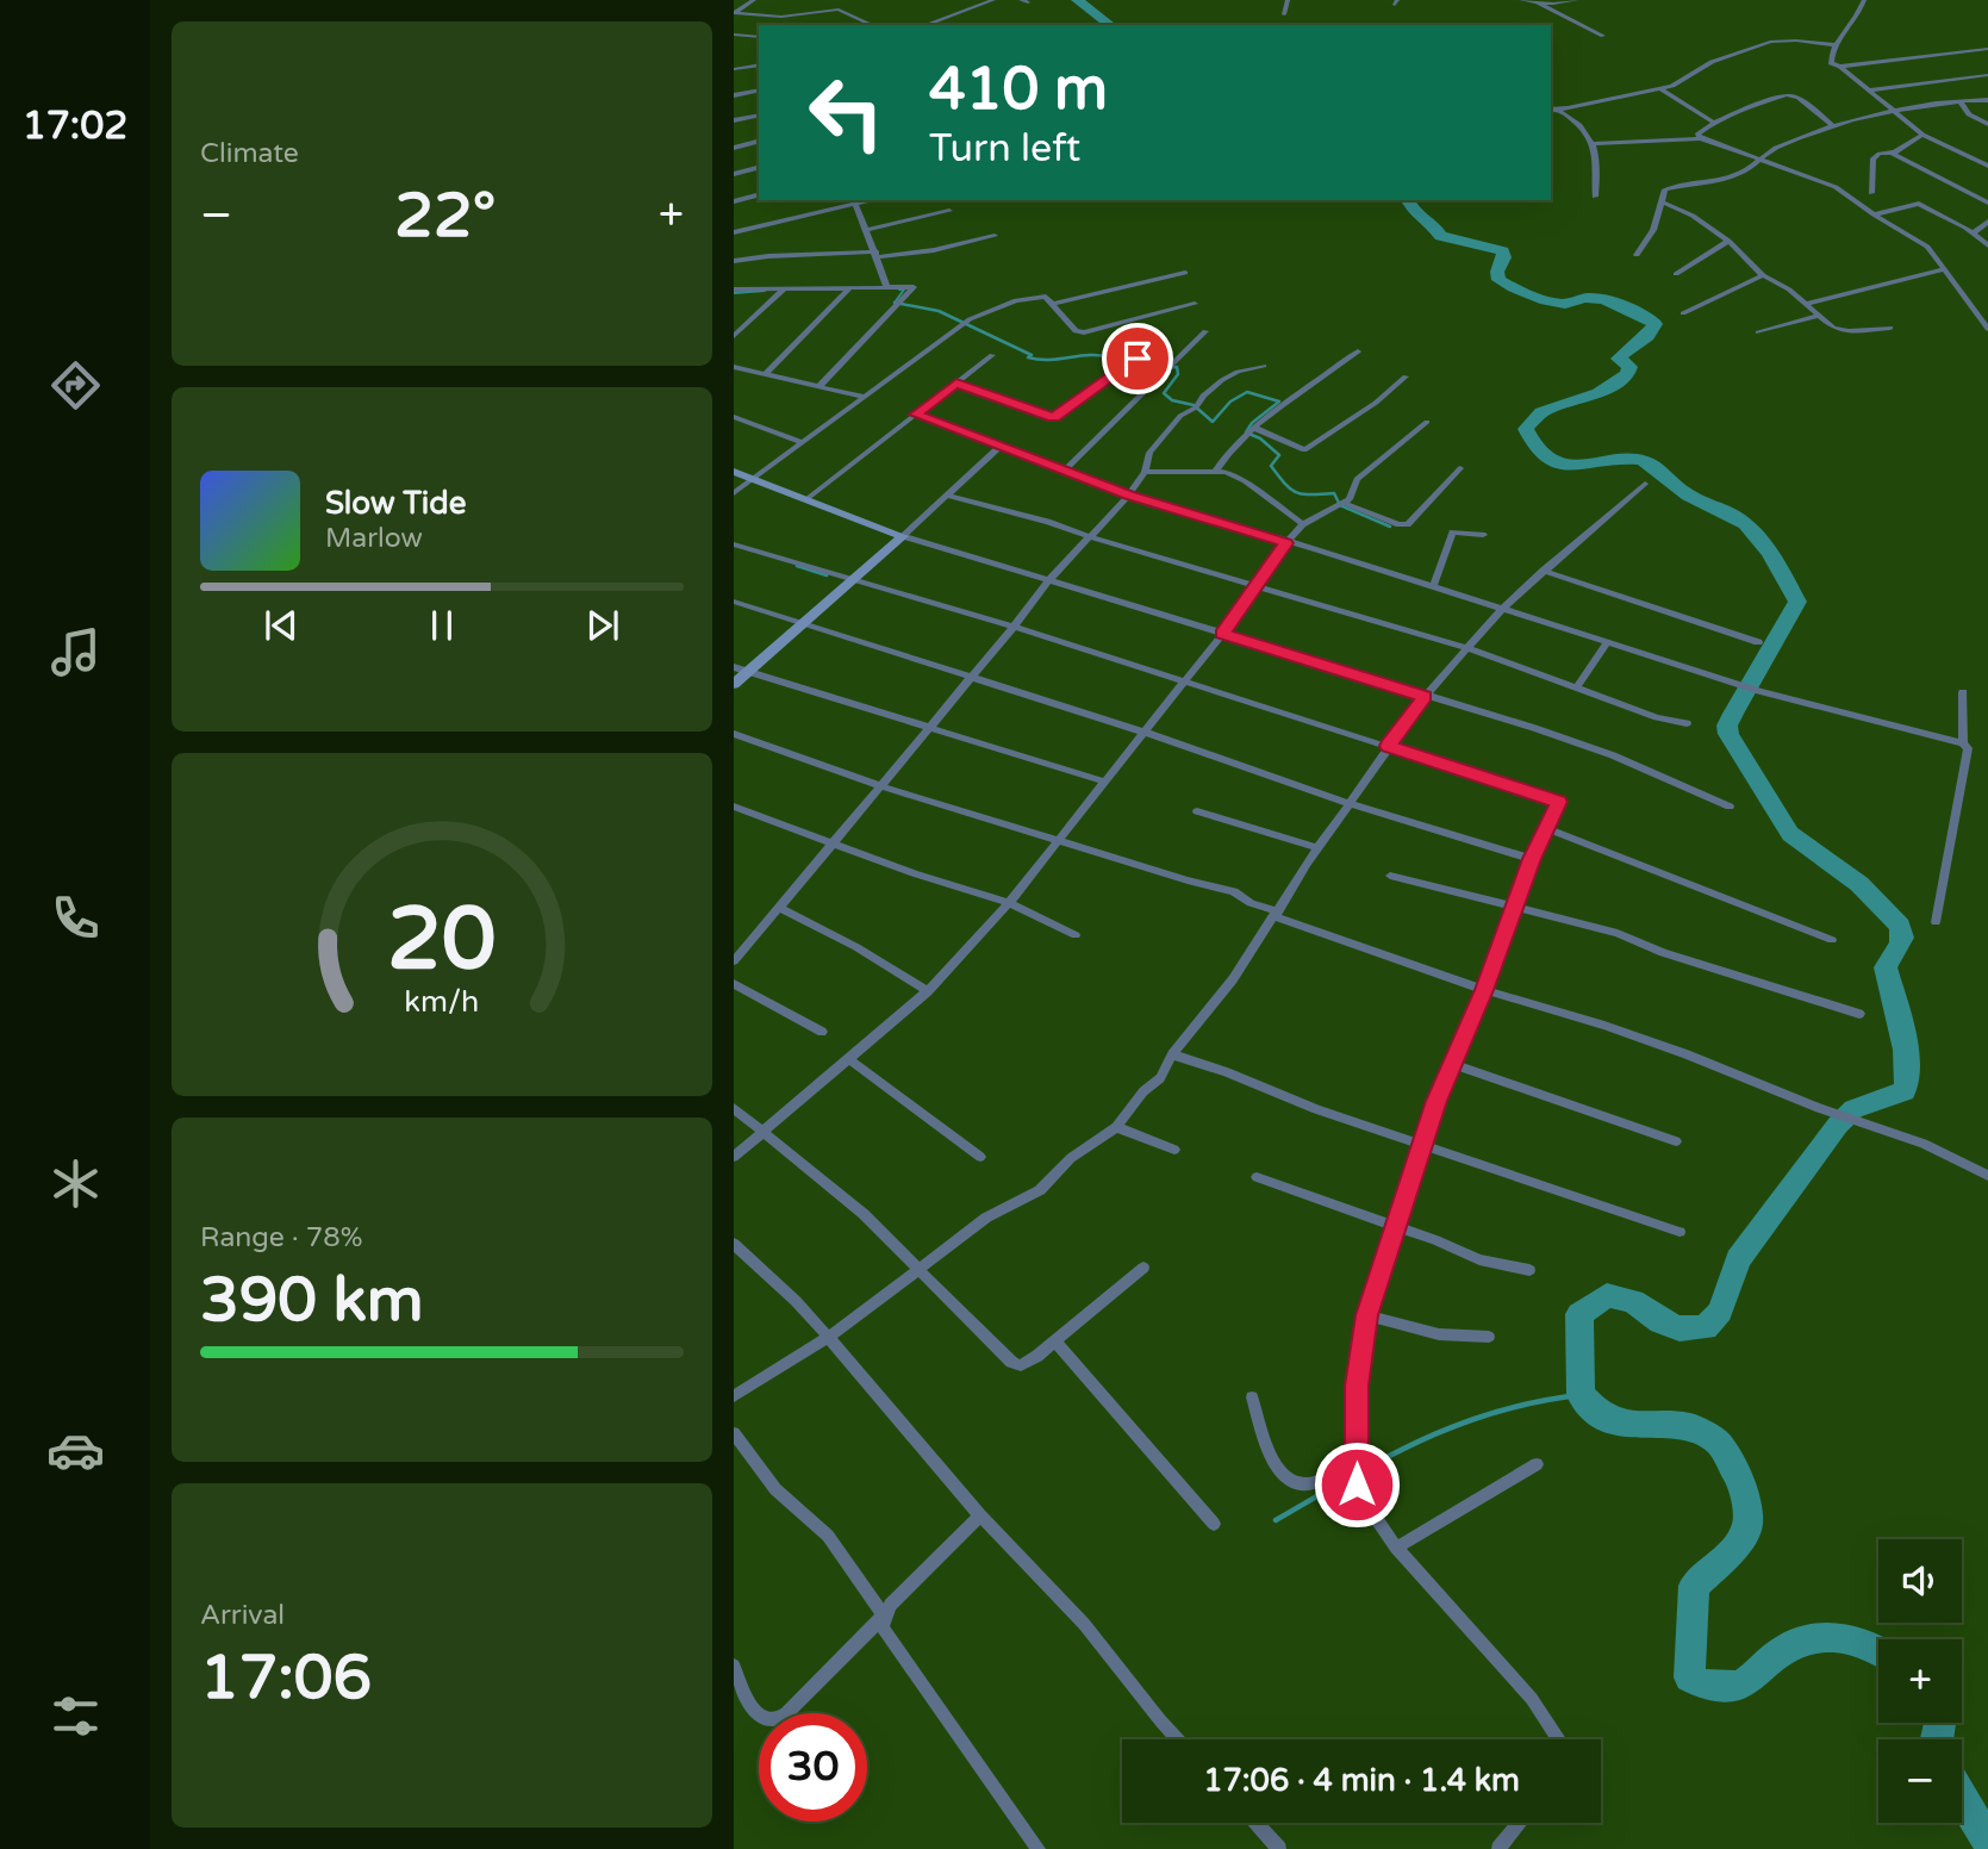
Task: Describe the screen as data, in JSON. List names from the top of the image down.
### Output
{
  "page": {
    "tabs": "17:02",
    "tile": [
      "Climate",
      ["Range · 78%", "390 km"],
      ["Arrival", "17:06"]
    ],
    "turn": ["410 m", "Turn left"],
    "heat": ["−", "22°", "+"],
    "song": ["Slow Tide", "Marlow"],
    "map_buttons": ["+", "−"],
    "limit": "30",
    "trip": "17:06 · 4 min · 1.4 km",
    "gauge": ["20", "km/h"]
  }
}
